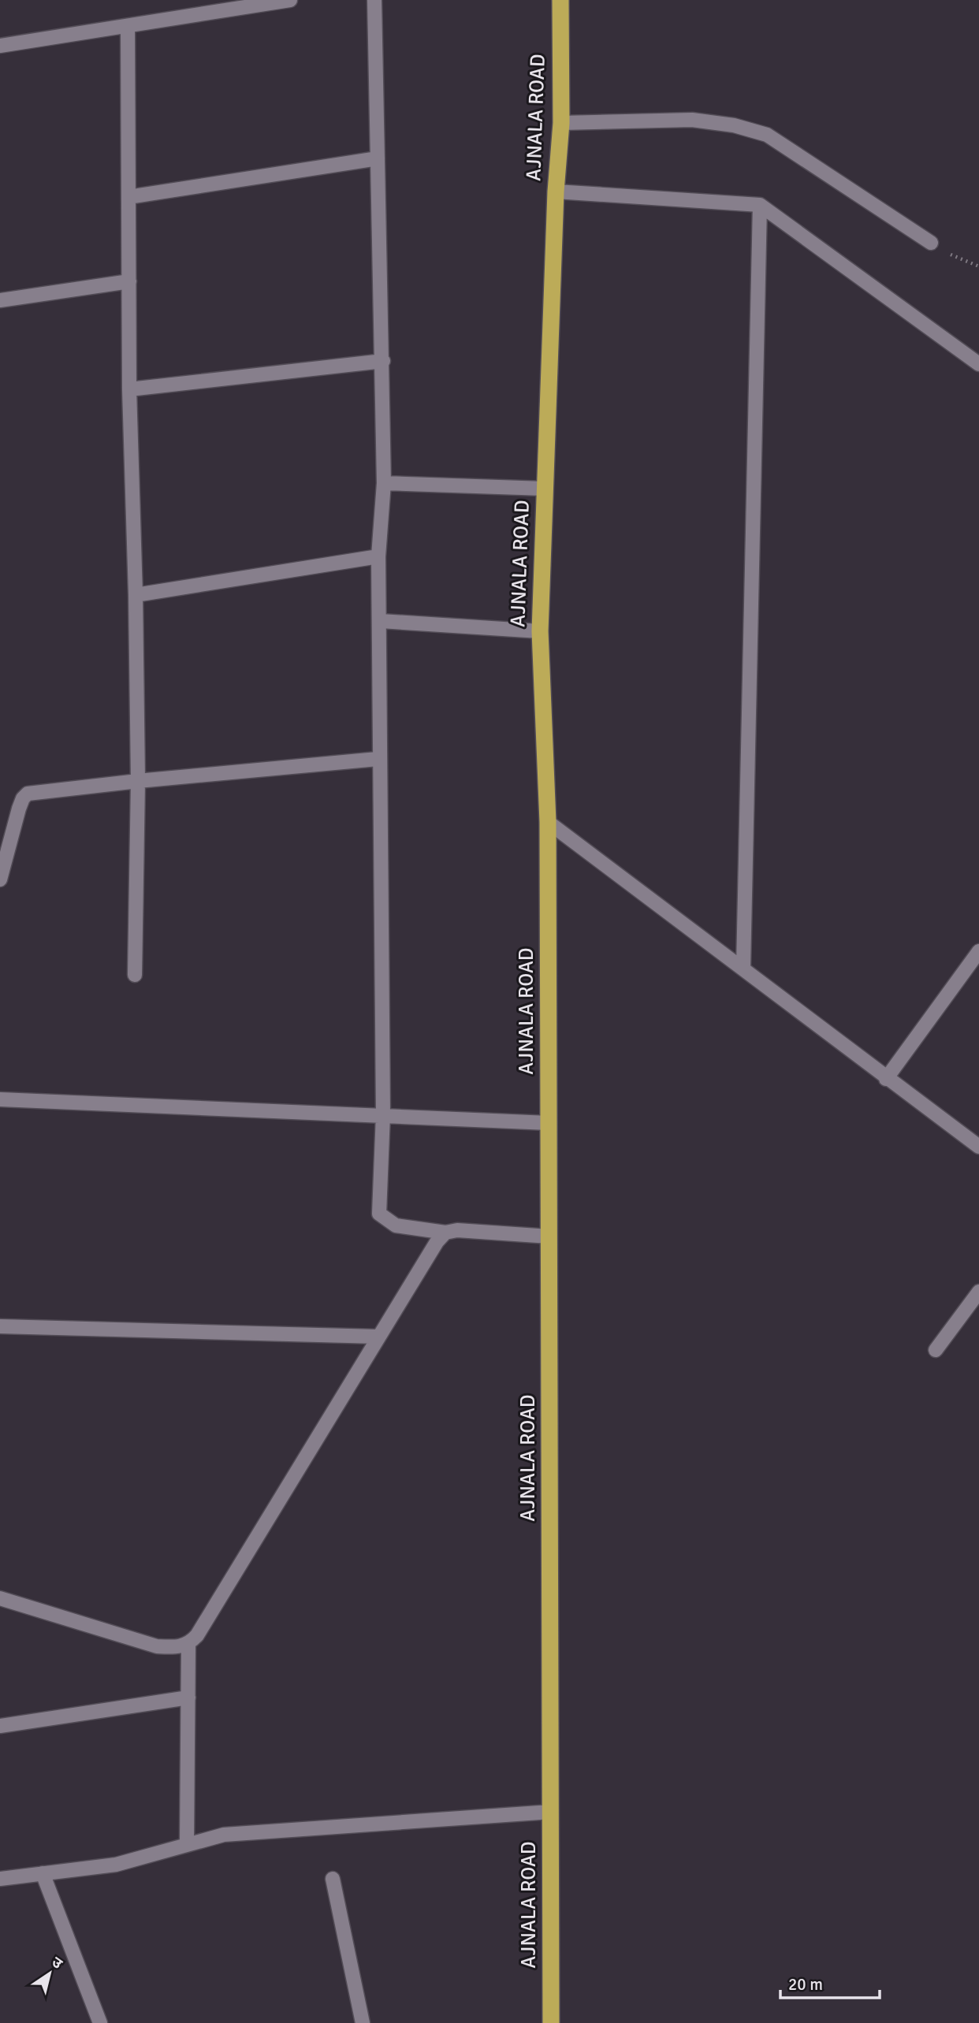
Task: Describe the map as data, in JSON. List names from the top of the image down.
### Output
{
  "streets": {
    "highway": ["AJNALA ROAD"]
  },
  "scale_bar": "20 m",
  "north": "top right"
}
